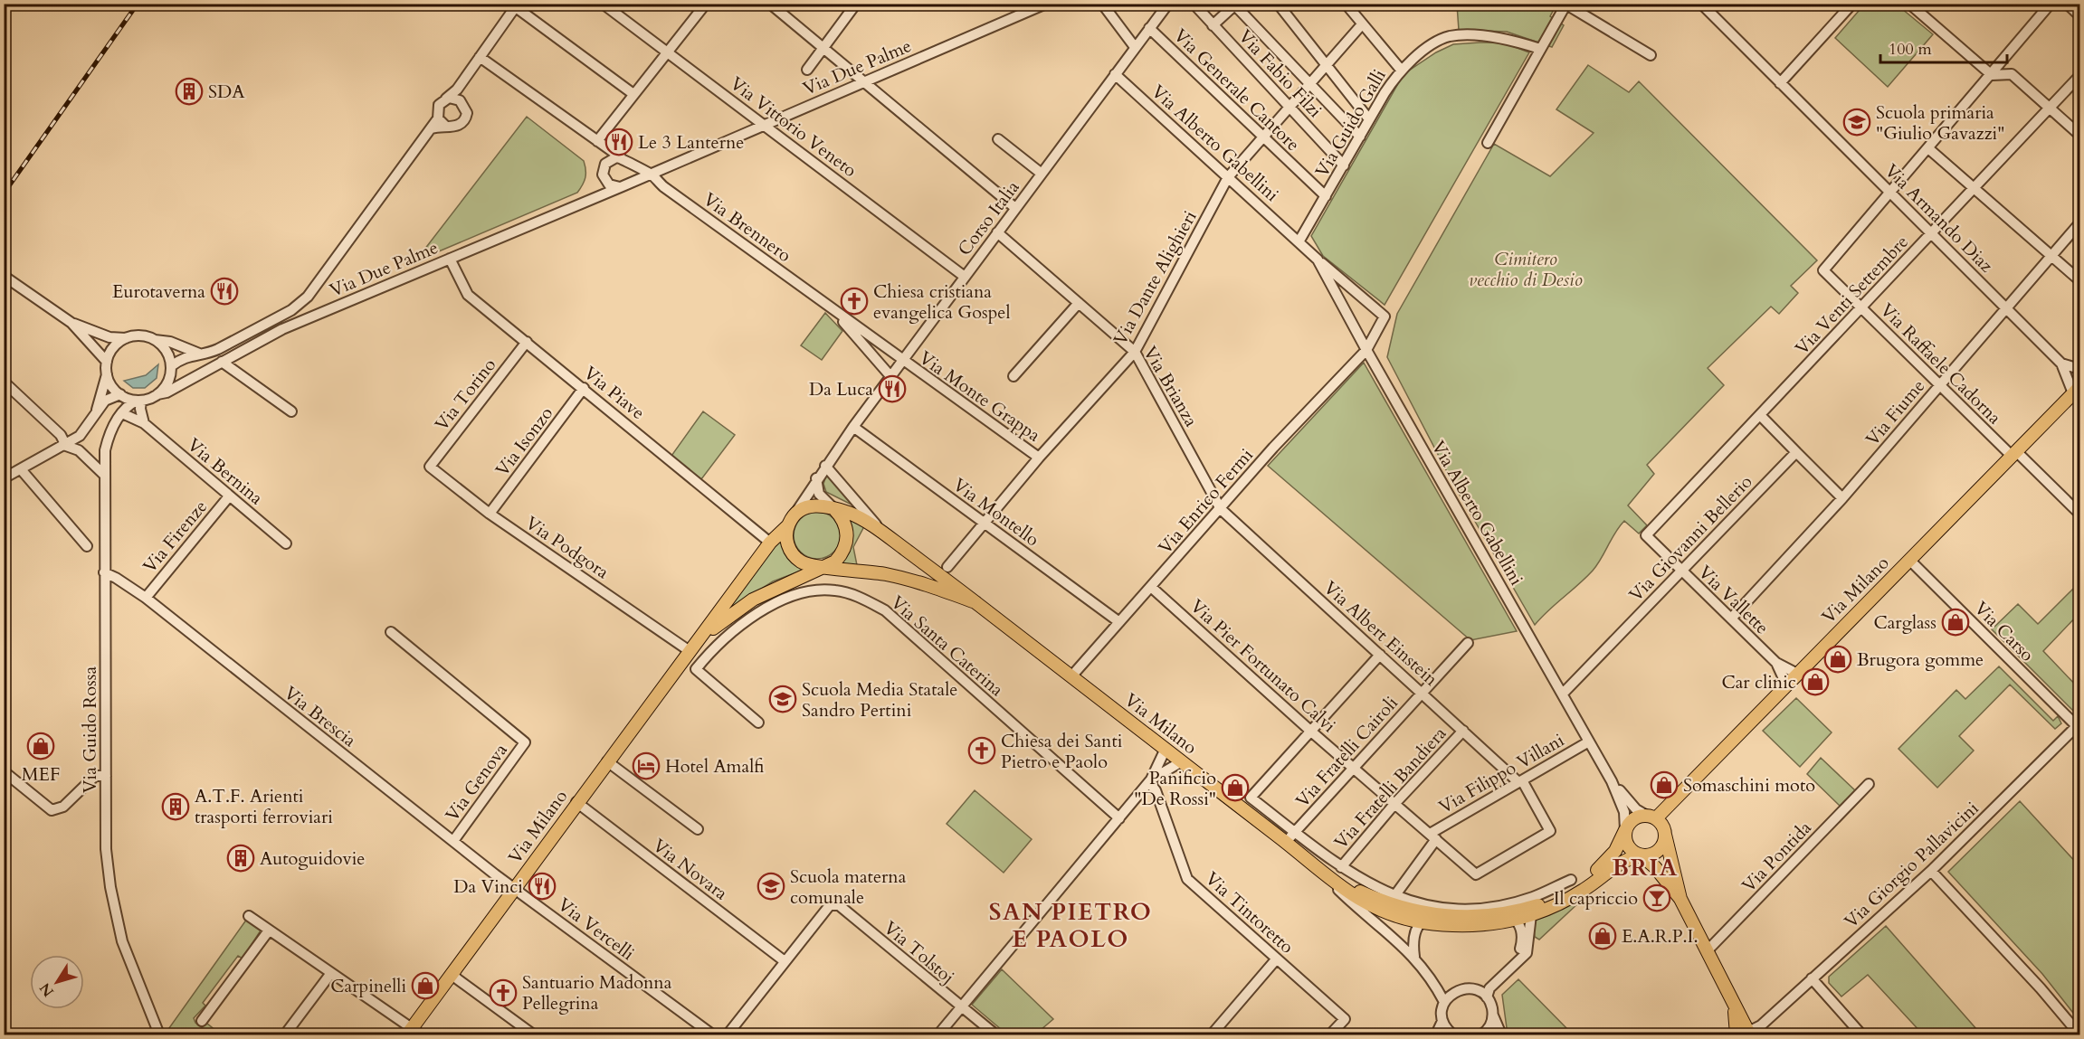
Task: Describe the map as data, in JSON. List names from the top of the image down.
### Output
{
  "streets": {
    "main road": ["Via Milano"],
    "street": [
      "Via Due Palme",
      "Via Fabio Filzi",
      "Via Generale Cantore",
      "Via Guido Galli",
      "Via Vittorio Veneto",
      "Via Alberto Gabellini",
      "Corso Italia",
      "Via Armando Diaz",
      "Via Brennero",
      "Via Dante Alighieri",
      "Via Venti Settembre",
      "Via Raffaele Cadorna",
      "Via Brianza",
      "Via Piave",
      "Via Torino",
      "Via Monte Grappa",
      "Via Fiume",
      "Via Isonzo",
      "Via Bernina",
      "Via Enrico Fermi",
      "Via Montello",
      "Via Firenze",
      "Via Giovanni Bellerio",
      "Via Podgora",
      "Via Vallette",
      "Via Carso",
      "Via Albert Einstein",
      "Via Santa Caterina",
      "Via Pier Fortunato Calvi",
      "Via Brescia",
      "Via Guido Rossa",
      "Via Fratelli Cairoli",
      "Via Filippo Villani",
      "Via Genova",
      "Via Fratelli Bandiera",
      "Via Pontida",
      "Via Giorgio Pallavicini",
      "Via Novara",
      "Via Tintoretto",
      "Via Vercelli",
      "Via Tolstoj"
    ]
  },
  "crossings": [
    ["Via Due Palme", "Via Vittorio Veneto"],
    ["Via Due Palme", "Via Brennero"],
    ["Via Due Palme", "Via Piave"],
    ["Via Due Palme", "Via Guido Rossa"],
    ["Via Fabio Filzi", "Via Guido Galli"],
    ["Via Fabio Filzi", "Via Dante Alighieri"],
    ["Via Generale Cantore", "Via Guido Galli"],
    ["Via Generale Cantore", "Corso Italia"],
    ["Via Generale Cantore", "Via Dante Alighieri"],
    ["Via Guido Galli", "Via Alberto Gabellini"],
    ["Via Vittorio Veneto", "Corso Italia"],
    ["Via Alberto Gabellini", "Corso Italia"],
    ["Via Alberto Gabellini", "Via Dante Alighieri"],
    ["Via Alberto Gabellini", "Via Enrico Fermi"],
    ["Via Alberto Gabellini", "Via Giovanni Bellerio"],
    ["Via Alberto Gabellini", "Via Milano"],
    ["Via Alberto Gabellini", "Via Filippo Villani"],
    ["Corso Italia", "Via Brennero"],
    ["Corso Italia", "Via Brianza"],
    ["Corso Italia", "Via Monte Grappa"],
    ["Corso Italia", "Via Montello"],
    ["Corso Italia", "Via Milano"],
    ["Via Armando Diaz", "Via Venti Settembre"],
    ["Via Armando Diaz", "Via Raffaele Cadorna"],
    ["Via Armando Diaz", "Via Fiume"],
    ["Via Armando Diaz", "Via Milano"],
    ["Via Brennero", "Via Monte Grappa"],
    ["Via Dante Alighieri", "Via Brianza"],
    ["Via Dante Alighieri", "Via Monte Grappa"],
    ["Via Dante Alighieri", "Via Montello"],
    ["Via Venti Settembre", "Via Raffaele Cadorna"],
    ["Via Venti Settembre", "Via Vallette"],
    ["Via Raffaele Cadorna", "Via Fiume"],
    ["Via Raffaele Cadorna", "Via Milano"],
    ["Via Brianza", "Via Enrico Fermi"],
    ["Via Brianza", "Via Albert Einstein"],
    ["Via Piave", "Via Torino"],
    ["Via Piave", "Via Isonzo"],
    ["Via Piave", "Via Milano"],
    ["Via Torino", "Via Podgora"],
    ["Via Fiume", "Via Vallette"],
    ["Via Isonzo", "Via Podgora"],
    ["Via Bernina", "Via Firenze"],
    ["Via Bernina", "Via Guido Rossa"],
    ["Via Enrico Fermi", "Via Montello"],
    ["Via Enrico Fermi", "Via Milano"],
    ["Via Enrico Fermi", "Via Albert Einstein"],
    ["Via Enrico Fermi", "Via Pier Fortunato Calvi"],
    ["Via Firenze", "Via Brescia"],
    ["Via Giovanni Bellerio", "Via Vallette"],
    ["Via Podgora", "Via Milano"],
    ["Via Milano", "Via Vallette"],
    ["Via Milano", "Via Carso"],
    ["Via Milano", "Via Brescia"],
    ["Via Milano", "Via Fratelli Cairoli"],
    ["Via Milano", "Via Novara"],
    ["Via Milano", "Via Vercelli"],
    ["Via Carso", "Via Giorgio Pallavicini"],
    ["Via Albert Einstein", "Via Pier Fortunato Calvi"],
    ["Via Albert Einstein", "Via Fratelli Cairoli"],
    ["Via Albert Einstein", "Via Filippo Villani"],
    ["Via Albert Einstein", "Via Fratelli Bandiera"],
    ["Via Pier Fortunato Calvi", "Via Fratelli Cairoli"],
    ["Via Pier Fortunato Calvi", "Via Filippo Villani"],
    ["Via Pier Fortunato Calvi", "Via Fratelli Bandiera"],
    ["Via Brescia", "Via Guido Rossa"],
    ["Via Brescia", "Via Genova"],
    ["Via Brescia", "Via Vercelli"],
    ["Via Novara", "Via Tolstoj"]
  ],
  "districts": ["BRIA", "SAN PIETRO E PAOLO"],
  "parks": ["Cimitero vecchio di Desio"],
  "places": {
    "building": ["SDA", "A.T.F. Arienti trasporti ferroviari", "Autoguidovie"],
    "school or university": ["Scuola primaria \"Giulio Gavazzi\"", "Scuola Media Statale Sandro Pertini", "Scuola materna comunale"],
    "restaurant": [
      "Le 3 Lanterne",
      "Eurotaverna",
      "Da Luca",
      "Da Vinci"
    ],
    "church": ["Chiesa cristiana evangelica Gospel", "Chiesa dei Santi Pietro e Paolo", "Santuario Madonna Pellegrina"],
    "shop": [
      "Carglass",
      "Brugora gomme",
      "Car clinic",
      "MEF",
      "Somaschini moto",
      "Panificio \"De Rossi\"",
      "E.A.R.P.I.",
      "Carpinelli"
    ],
    "hotel": ["Hotel Amalfi"],
    "bar": ["Il capriccio"]
  },
  "scale_bar": "100 m",
  "north": "bottom left"
}
